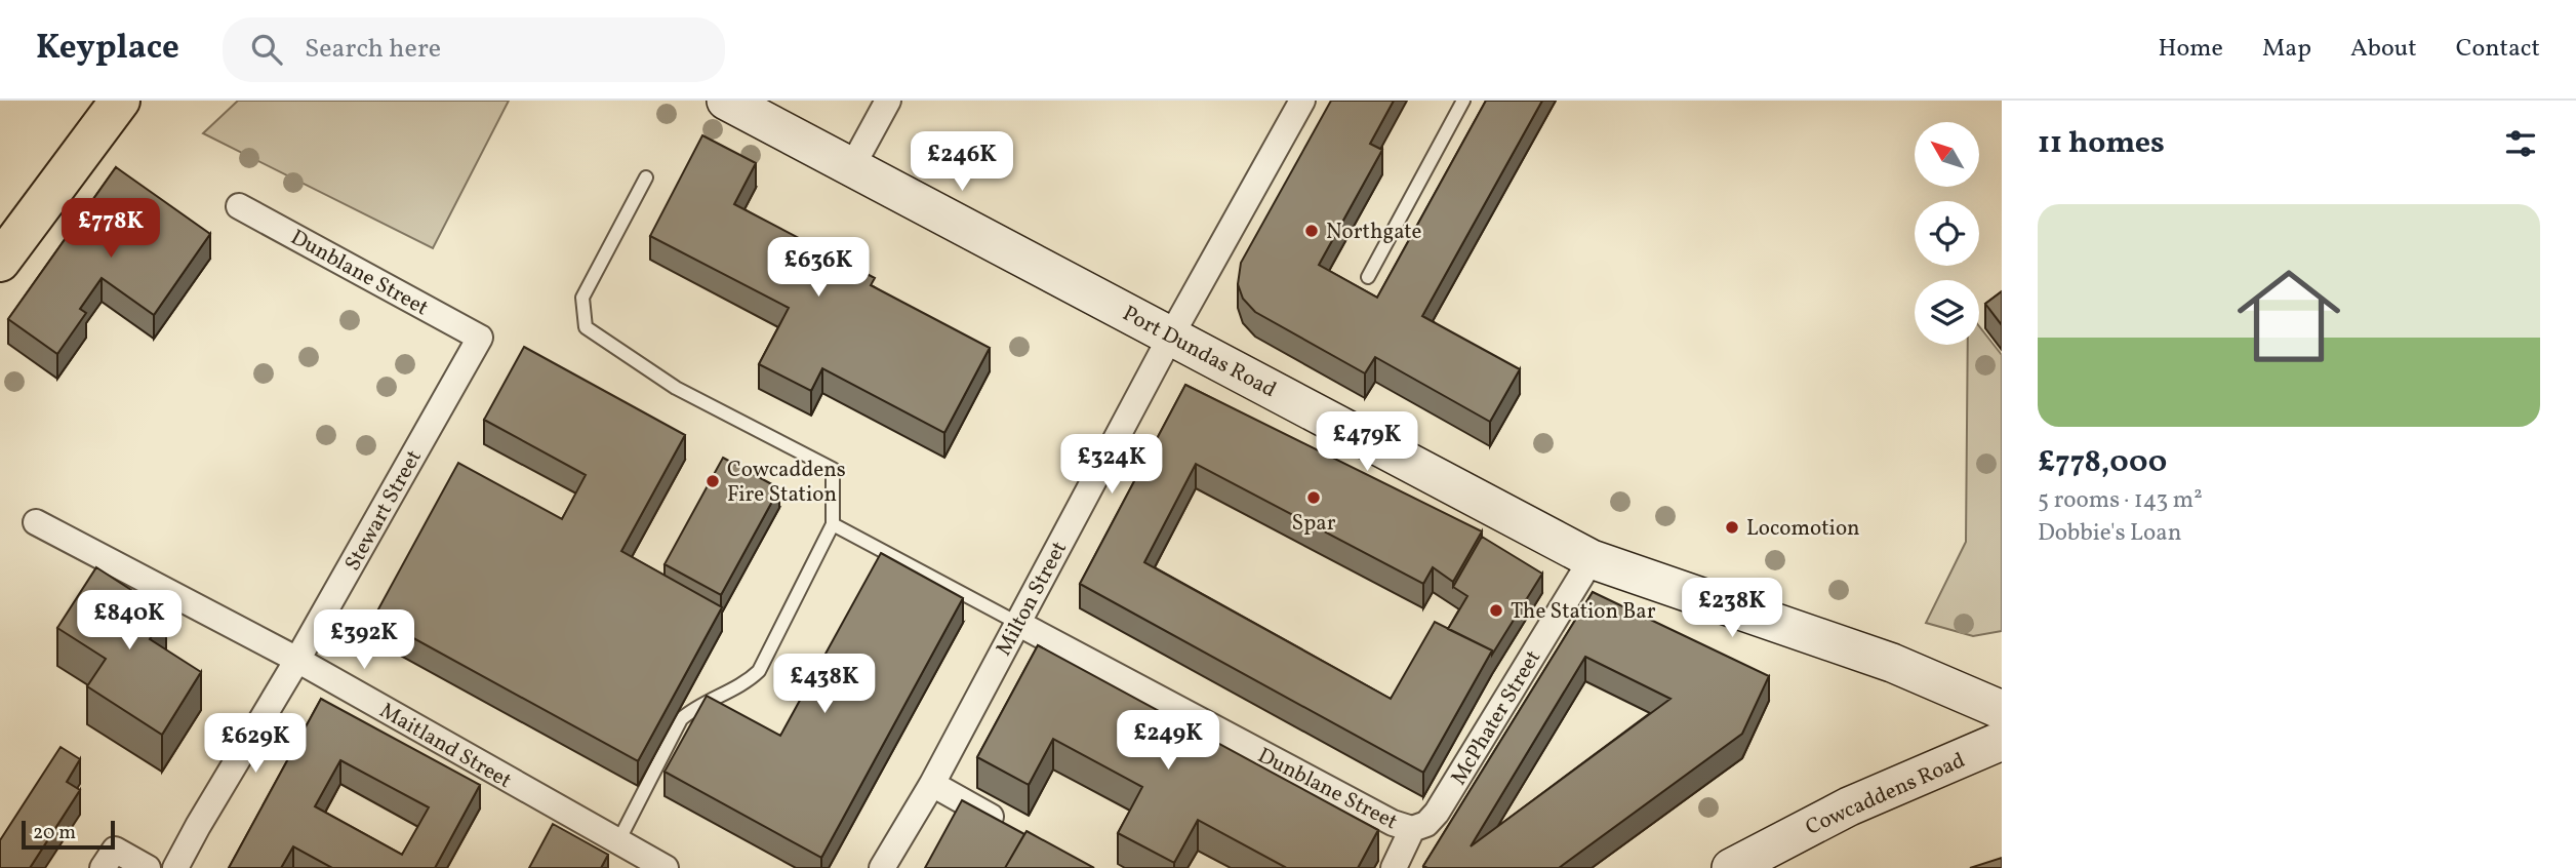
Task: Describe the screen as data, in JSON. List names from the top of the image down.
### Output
{
  "streets": {
    "street": [
      "Dunblane Street",
      "Port Dundas Road",
      "Stewart Street",
      "Milton Street",
      "McPhater Street",
      "Maitland Street",
      "Cowcaddens Road"
    ]
  },
  "crossings": [
    ["Dunblane Street", "Stewart Street"],
    ["Dunblane Street", "Milton Street"],
    ["Dunblane Street", "McPhater Street"],
    ["Port Dundas Road", "Milton Street"],
    ["Port Dundas Road", "McPhater Street"],
    ["Stewart Street", "Maitland Street"]
  ],
  "places": [
    "Northgate",
    "Cowcaddens Fire Station",
    "Spar",
    "Locomotion",
    "The Station Bar"
  ],
  "scale_bar": "20 m",
  "north": "top left",
  "page": {
    "header": "Keyplace",
    "search": "Search here",
    "nav": [
      "Home",
      "Map",
      "About",
      "Contact"
    ],
    "heading": "11 homes",
    "price": [
      "£246K",
      "£778K",
      "£636K",
      "£479K",
      "£324K",
      "£238K",
      "£840K",
      "£392K",
      "£438K",
      "£249K",
      "£629K"
    ],
    "list": [
      {
        "name": "£778,000",
        "note": "5 rooms · 143 m² · Dobbie's Loan"
      }
    ],
    "scale": "20 m"
  }
}
